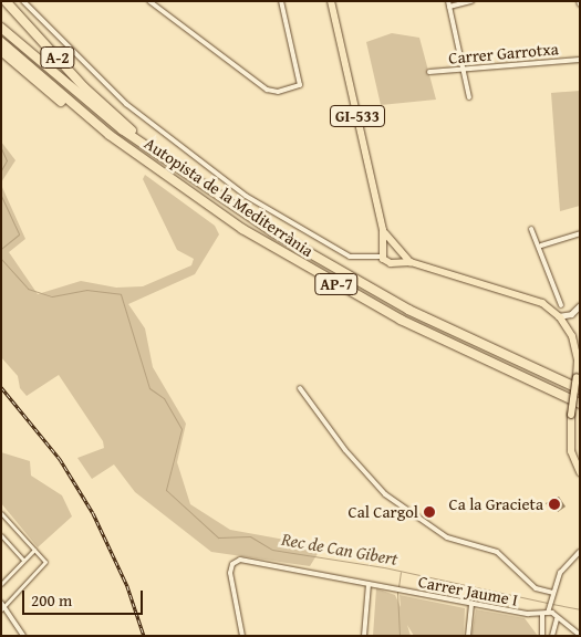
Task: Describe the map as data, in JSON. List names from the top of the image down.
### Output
{
  "streets": {
    "highway": ["A-2", "Autopista de la Mediterrània", "AP-7"],
    "main road": ["GI-533"],
    "street": ["Carrer Garrotxa", "Carrer Jaume I"]
  },
  "crossings": [
    ["A-2", "Autopista de la Mediterrània"]
  ],
  "water": ["Rec de Can Gibert"],
  "places": ["Ca la Gracieta", "Cal Cargol"],
  "scale_bar": "200 m"
}
